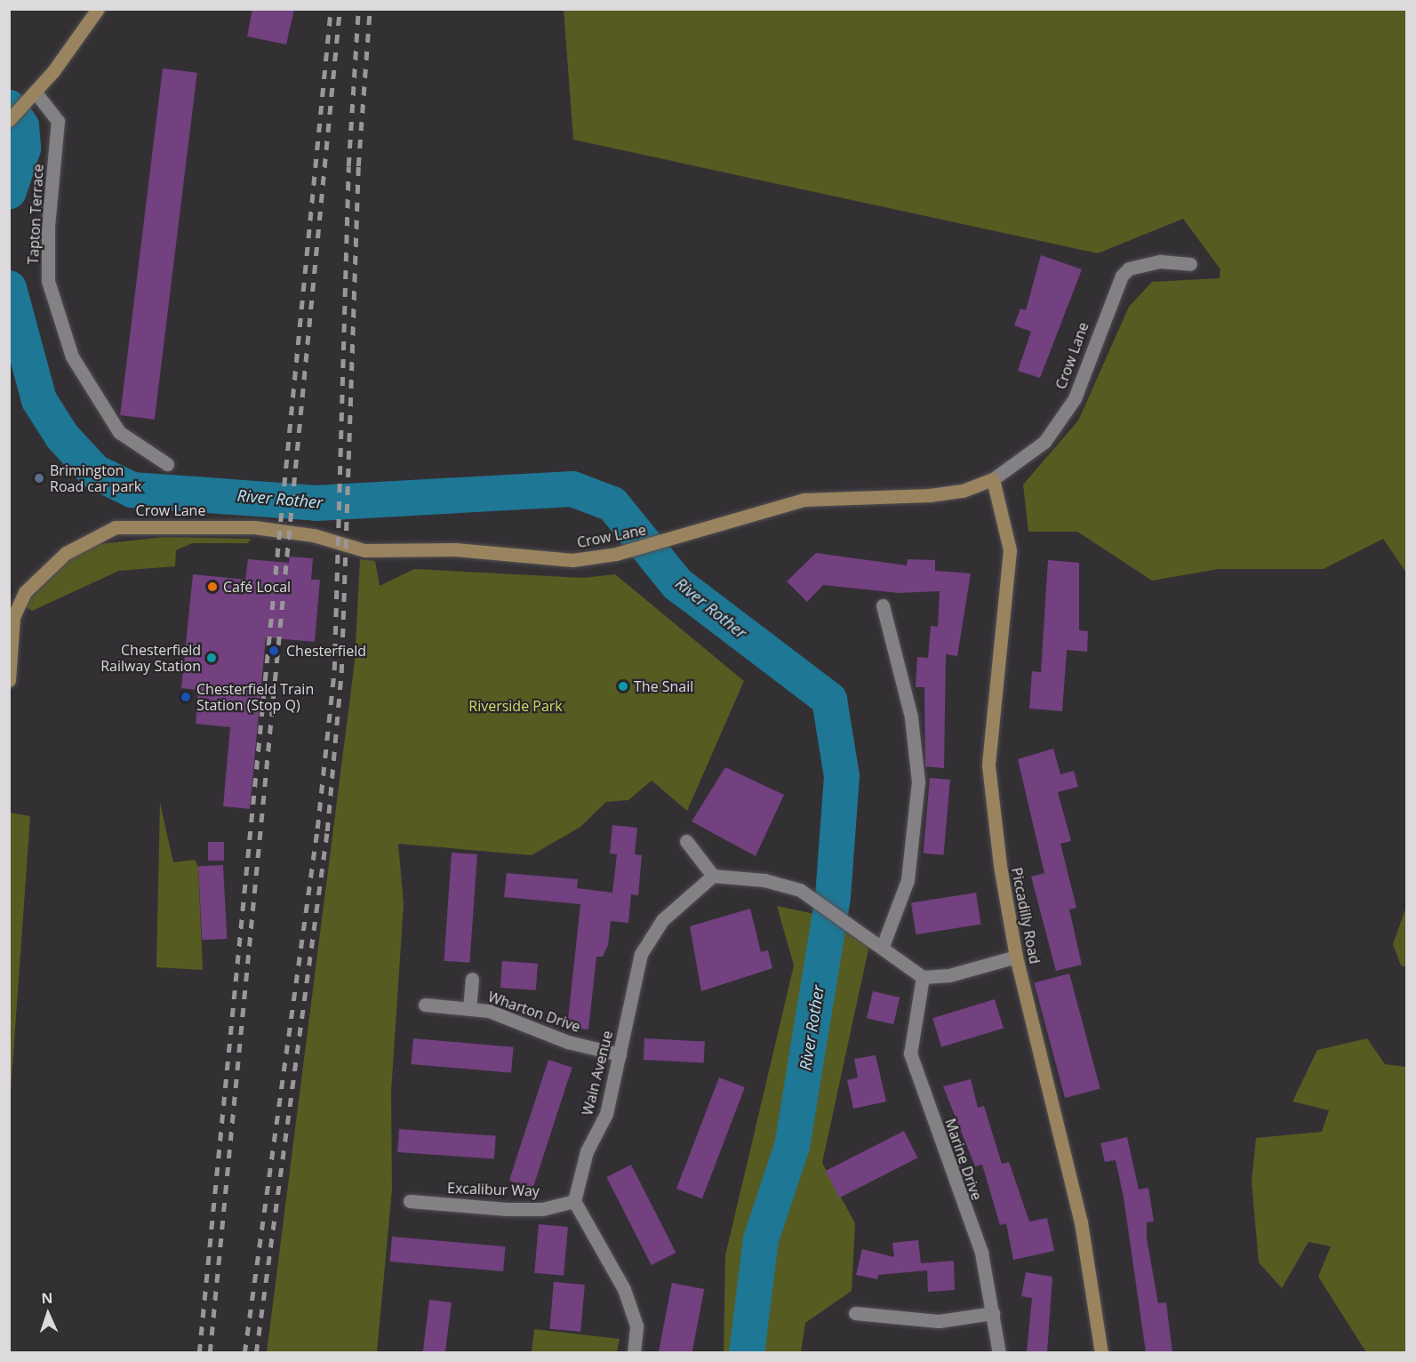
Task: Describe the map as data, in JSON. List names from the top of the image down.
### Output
{
  "streets": {
    "street": [
      "Tapton Terrace",
      "Crow Lane",
      "Piccadilly Road",
      "Wharton Drive",
      "Wain Avenue",
      "Marine Drive",
      "Excalibur Way"
    ]
  },
  "crossings": [
    ["Crow Lane", "Piccadilly Road"],
    ["Wharton Drive", "Wain Avenue"],
    ["Wain Avenue", "Excalibur Way"]
  ],
  "water": ["River Rother"],
  "parks": ["Riverside Park"],
  "places": [
    "Brimington Road car park",
    "Café Local",
    "Chesterfield",
    "Chesterfield Railway Station",
    "The Snail",
    "Chesterfield Train Station (Stop Q)"
  ],
  "north": "top"
}
